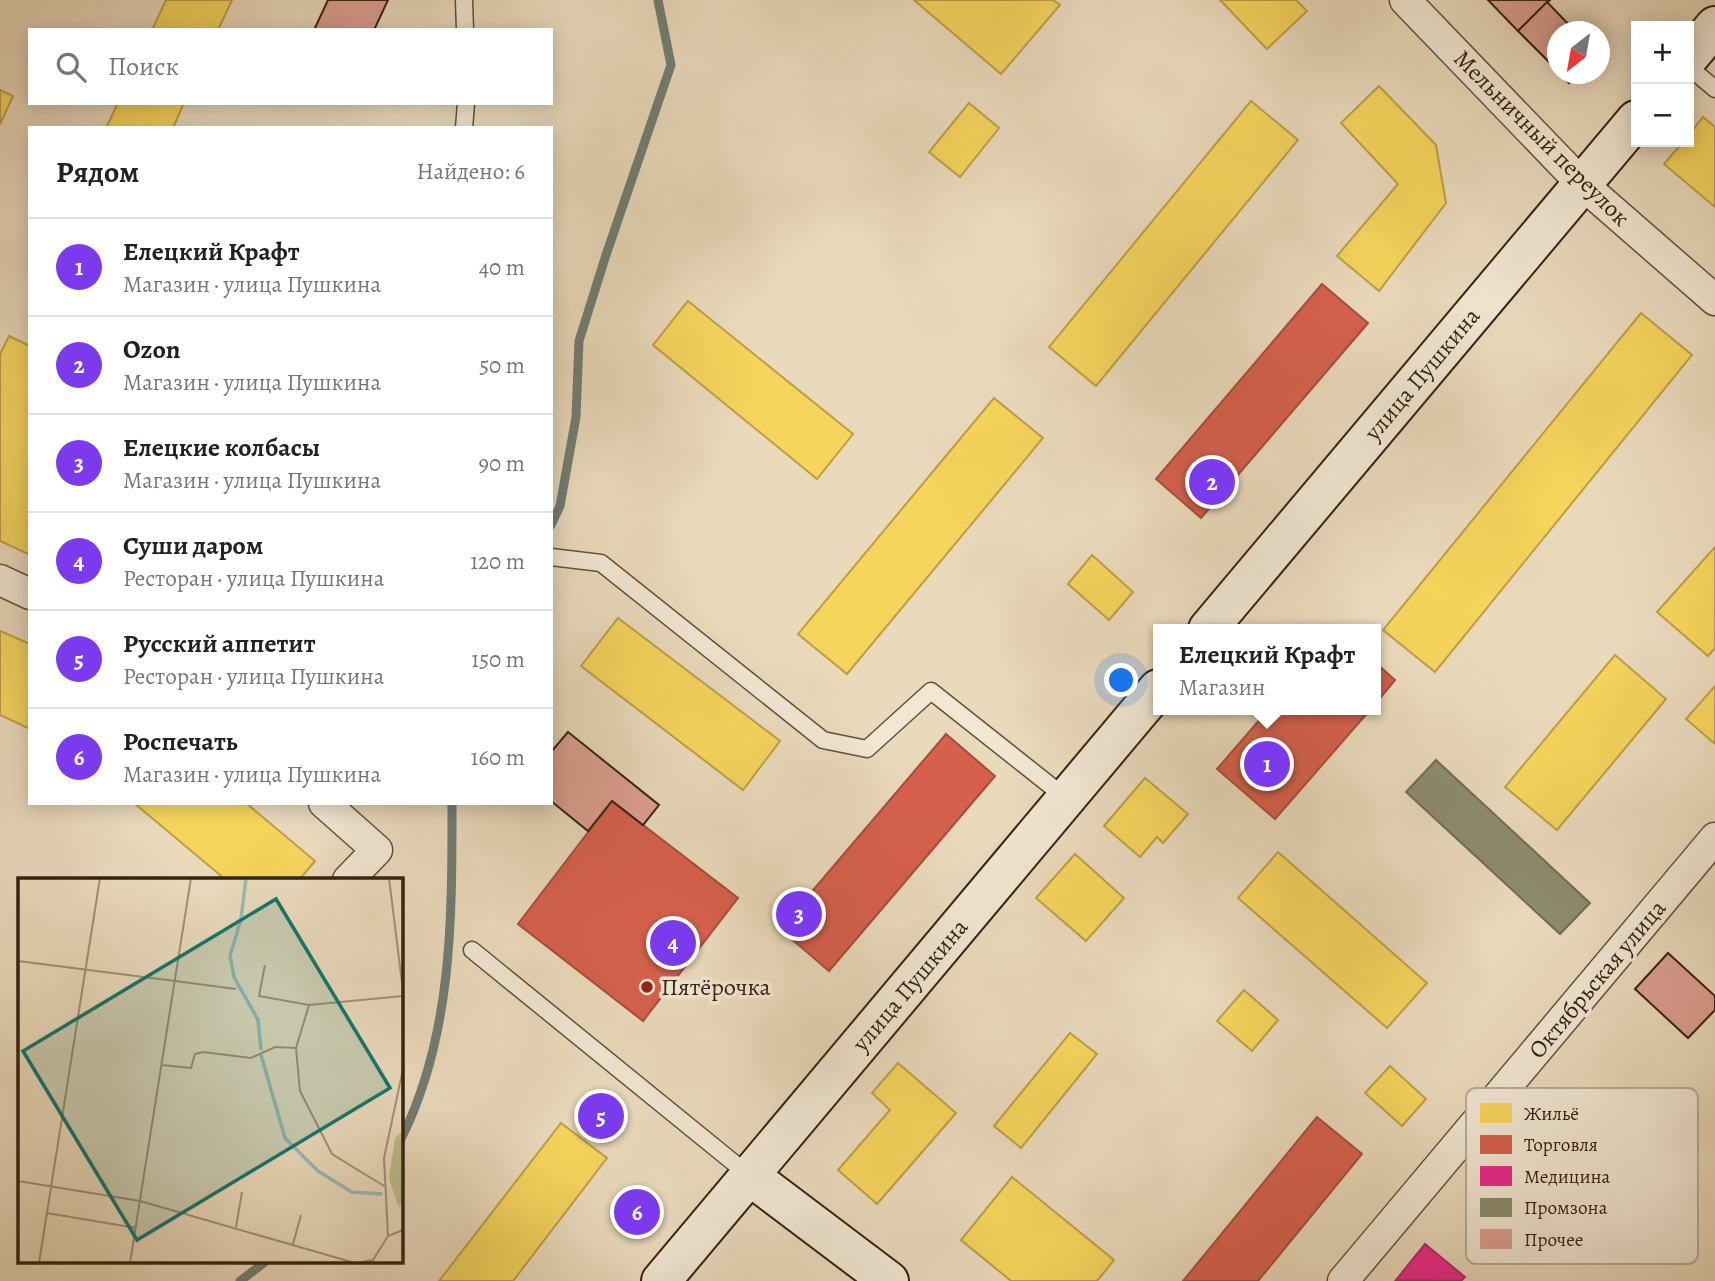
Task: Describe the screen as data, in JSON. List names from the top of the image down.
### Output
{
  "streets": {
    "street": ["Мельничный переулок", "улица Пушкина", "Октябрьская улица"]
  },
  "crossings": [
    ["Мельничный переулок", "улица Пушкина"]
  ],
  "places": ["Пятёрочка"],
  "legend": [
    "Жильё",
    "Торговля",
    "Медицина",
    "Промзона",
    "Прочее"
  ],
  "north": "bottom left",
  "page": {
    "map_buttons": ["+", "−"],
    "search": "Поиск",
    "heading": ["Рядом", "Найдено: 6"],
    "list": [
      {
        "mark": "1",
        "name": "Елецкий Крафт",
        "note": "Магазин · улица Пушкина",
        "value": "40 m"
      },
      {
        "mark": "2",
        "name": "Ozon",
        "note": "Магазин · улица Пушкина",
        "value": "50 m"
      },
      {
        "mark": "3",
        "name": "Елецкие колбасы",
        "note": "Магазин · улица Пушкина",
        "value": "90 m"
      },
      {
        "mark": "4",
        "name": "Суши даром",
        "note": "Ресторан · улица Пушкина",
        "value": "120 m"
      },
      {
        "mark": "5",
        "name": "Русский аппетит",
        "note": "Ресторан · улица Пушкина",
        "value": "150 m"
      },
      {
        "mark": "6",
        "name": "Роспечать",
        "note": "Магазин · улица Пушкина",
        "value": "160 m"
      }
    ],
    "pins": [
      "2",
      "1",
      "3",
      "4",
      "5",
      "6"
    ],
    "popup": ["Елецкий Крафт", "Магазин"]
  }
}
